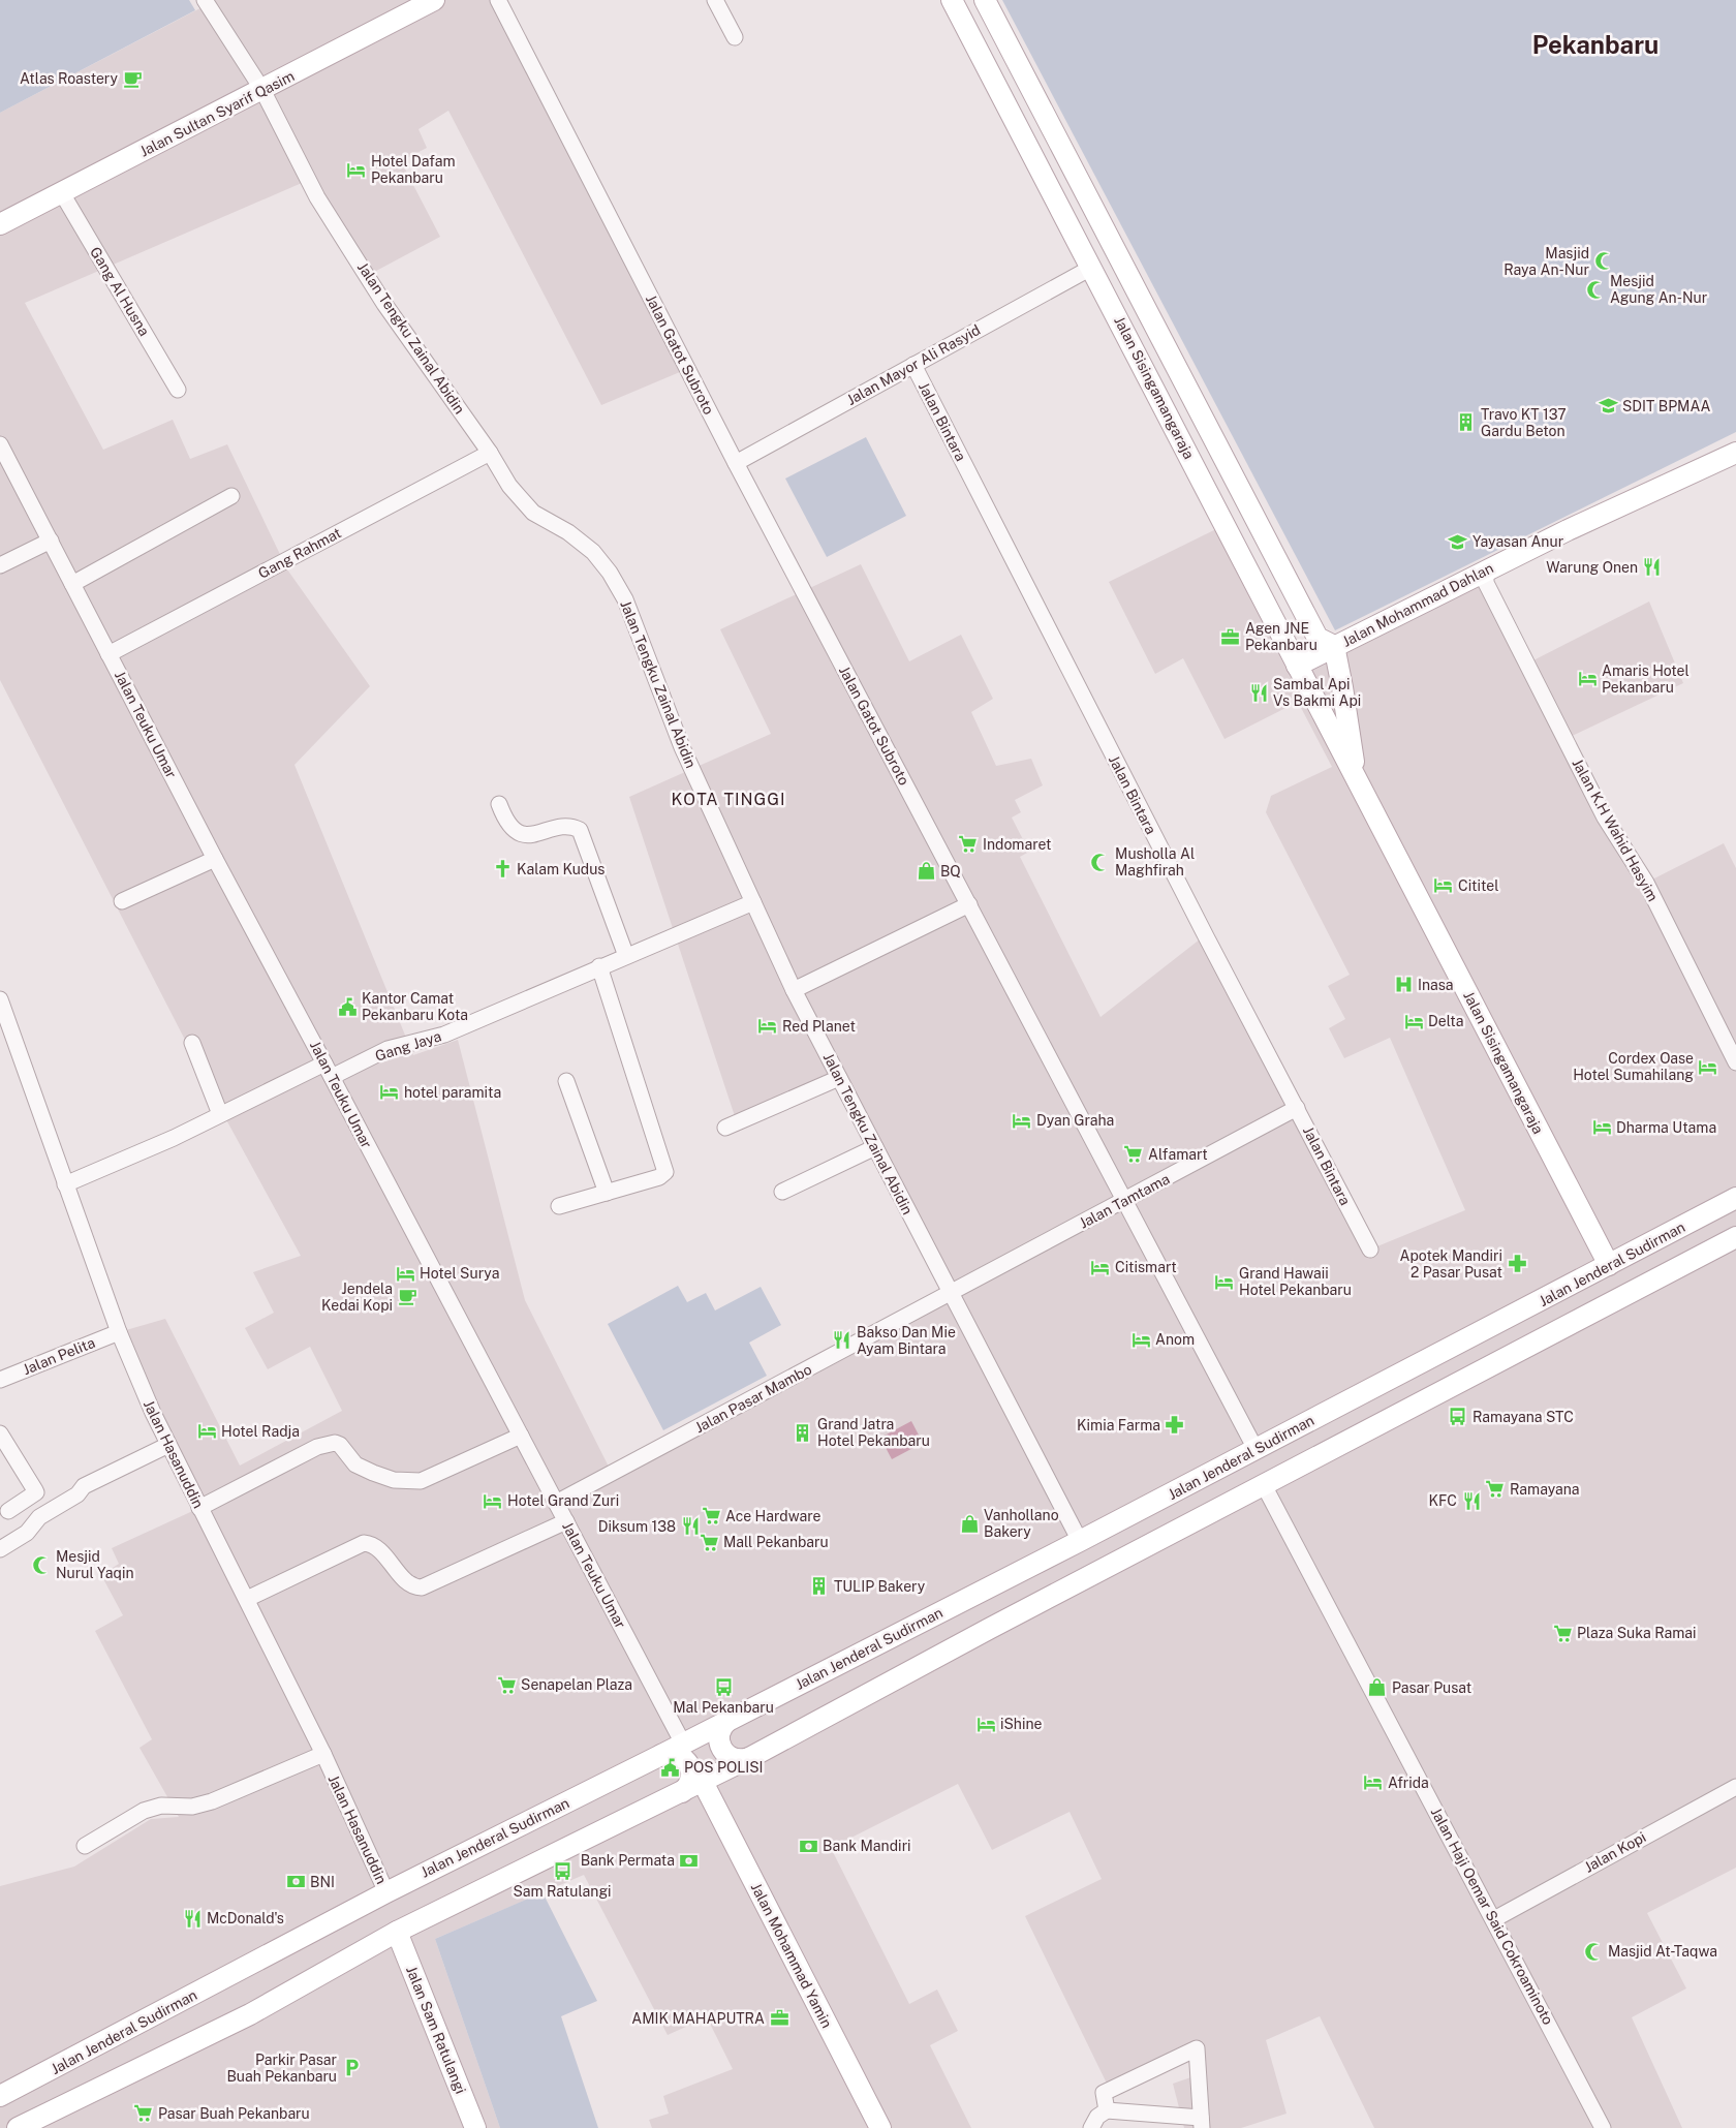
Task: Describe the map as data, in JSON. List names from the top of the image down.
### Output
{
  "streets": {
    "main road": [
      "Jalan Sultan Syarif Qasim",
      "Jalan Sisingamangaraja",
      "Jalan Mohammad Dahlan",
      "Jalan Jenderal Sudirman",
      "Jalan Mohammad Yamin",
      "Jalan Sam Ratulangi"
    ],
    "street": [
      "Gang Al Husna",
      "Jalan Tengku Zainal Abidin",
      "Jalan Gatot Subroto",
      "Jalan Mayor Ali Rasyid",
      "Jalan Bintara",
      "Gang Rahmat",
      "Jalan Teuku Umar",
      "Jalan K.H Wahid Hasyim",
      "Gang Jaya",
      "Jalan Tamtama",
      "Jalan Pelita",
      "Jalan Pasar Mambo",
      "Jalan Hasanuddin",
      "Jalan Kopi",
      "Jalan Haji Oemar Said Cokroaminoto"
    ]
  },
  "crossings": [
    ["Jalan Sultan Syarif Qasim", "Gang Al Husna"],
    ["Jalan Sultan Syarif Qasim", "Jalan Tengku Zainal Abidin"],
    ["Jalan Tengku Zainal Abidin", "Gang Rahmat"],
    ["Jalan Tengku Zainal Abidin", "Gang Jaya"],
    ["Jalan Tengku Zainal Abidin", "Jalan Tamtama"],
    ["Jalan Tengku Zainal Abidin", "Jalan Jenderal Sudirman"],
    ["Jalan Tengku Zainal Abidin", "Jalan Pasar Mambo"],
    ["Jalan Gatot Subroto", "Jalan Mayor Ali Rasyid"],
    ["Jalan Gatot Subroto", "Jalan Tamtama"],
    ["Jalan Gatot Subroto", "Jalan Jenderal Sudirman"],
    ["Jalan Mayor Ali Rasyid", "Jalan Sisingamangaraja"],
    ["Jalan Mayor Ali Rasyid", "Jalan Bintara"],
    ["Jalan Sisingamangaraja", "Jalan Mohammad Dahlan"],
    ["Jalan Sisingamangaraja", "Jalan Jenderal Sudirman"],
    ["Jalan Bintara", "Jalan Tamtama"],
    ["Gang Rahmat", "Jalan Teuku Umar"],
    ["Jalan Mohammad Dahlan", "Jalan K.H Wahid Hasyim"],
    ["Jalan Teuku Umar", "Gang Jaya"],
    ["Jalan Teuku Umar", "Jalan Jenderal Sudirman"],
    ["Jalan Teuku Umar", "Jalan Pasar Mambo"],
    ["Gang Jaya", "Jalan Hasanuddin"],
    ["Jalan Tamtama", "Jalan Pasar Mambo"],
    ["Jalan Jenderal Sudirman", "Jalan Hasanuddin"],
    ["Jalan Pelita", "Jalan Hasanuddin"],
    ["Jalan Kopi", "Jalan Haji Oemar Said Cokroaminoto"]
  ],
  "districts": ["Pekanbaru", "KOTA TINGGI"],
  "places": {
    "cafe": ["Atlas Roastery", "Jendela Kedai Kopi"],
    "hotel": [
      "Hotel Dafam Pekanbaru",
      "Amaris Hotel Pekanbaru",
      "Cititel",
      "Delta",
      "Red Planet",
      "Cordex Oase Hotel Sumahilang",
      "hotel paramita",
      "Dyan Graha",
      "Dharma Utama",
      "Citismart",
      "Hotel Surya",
      "Grand Hawaii Hotel Pekanbaru",
      "Anom",
      "Hotel Radja",
      "Hotel Grand Zuri",
      "iShine",
      "Afrida"
    ],
    "mosque": [
      "Masjid Raya An-Nur",
      "Mesjid Agung An-Nur",
      "Musholla Al Maghfirah",
      "Mesjid Nurul Yaqin",
      "Masjid At-Taqwa"
    ],
    "school or university": ["SDIT BPMAA", "Yayasan Anur"],
    "building": ["Travo KT 137 Gardu Beton", "Grand Jatra Hotel Pekanbaru", "TULIP Bakery"],
    "restaurant": [
      "Warung Onen",
      "Sambal Api Vs Bakmi Api",
      "Bakso Dan Mie Ayam Bintara",
      "KFC",
      "Diksum 138",
      "McDonald's"
    ],
    "office": ["Agen JNE Pekanbaru", "AMIK MAHAPUTRA"],
    "supermarket": [
      "Indomaret",
      "Alfamart",
      "Ramayana",
      "Ace Hardware",
      "Mall Pekanbaru",
      "Plaza Suka Ramai",
      "Senapelan Plaza",
      "Pasar Buah Pekanbaru"
    ],
    "church": ["Kalam Kudus"],
    "shop": ["BQ", "Vanhollano Bakery", "Pasar Pusat"],
    "hospital": ["Inasa"],
    "public building": ["Kantor Camat Pekanbaru Kota", "POS POLISI"],
    "pharmacy": ["Apotek Mandiri 2 Pasar Pusat", "Kimia Farma"],
    "bus stop": ["Ramayana STC", "Mal Pekanbaru", "Sam Ratulangi"],
    "bank": ["Bank Mandiri", "Bank Permata", "BNI"],
    "parking": ["Parkir Pasar Buah Pekanbaru"]
  }
}
